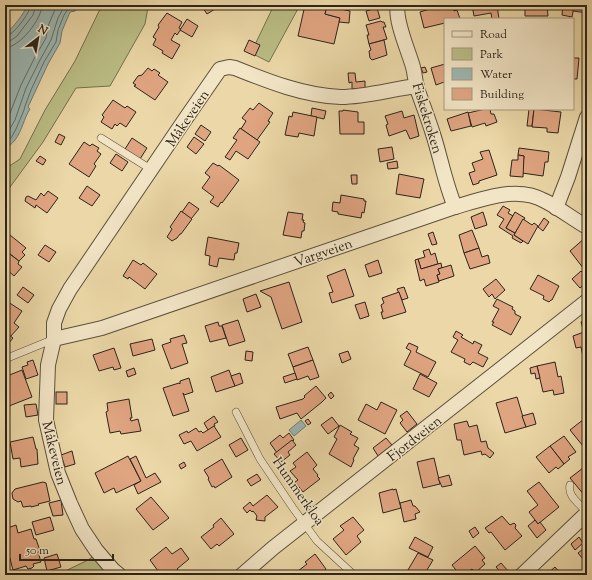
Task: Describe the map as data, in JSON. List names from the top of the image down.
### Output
{
  "streets": {
    "street": [
      "Måkeveien",
      "Fiskekroken",
      "Vargveien",
      "Fjordveien"
    ],
    "lane": ["Hummerkloa"]
  },
  "crossings": [
    ["Måkeveien", "Fiskekroken"],
    ["Måkeveien", "Vargveien"],
    ["Fiskekroken", "Vargveien"],
    ["Fjordveien", "Hummerkloa"]
  ],
  "legend": [
    "Road",
    "Park",
    "Water",
    "Building"
  ],
  "scale_bar": "50 m",
  "north": "top right"
}
